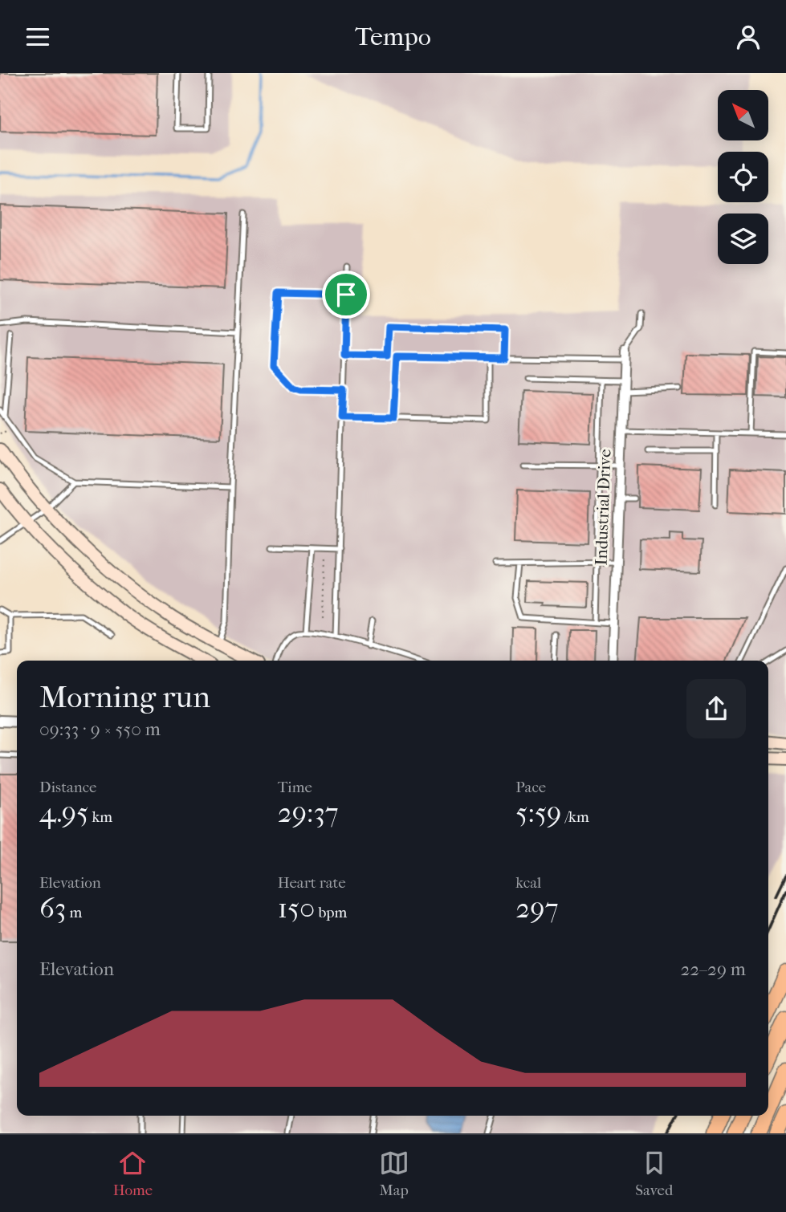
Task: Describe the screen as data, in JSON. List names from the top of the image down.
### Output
{
  "streets": {
    "street": ["Industrial Drive"]
  },
  "north": "top left",
  "page": {
    "header": "Tempo",
    "heading": ["Morning run", "09:33 · 9 × 550 m"],
    "stats": [
      ["Distance", "4.95 km"],
      ["Time", "29:37"],
      ["Pace", "5:59 /km"],
      ["Elevation", "63 m"],
      ["Heart rate", "150 bpm"],
      ["kcal", "297"]
    ],
    "chart": ["Elevation", "22–29 m"],
    "tabs": ["Home", "Map", "Saved"]
  }
}
